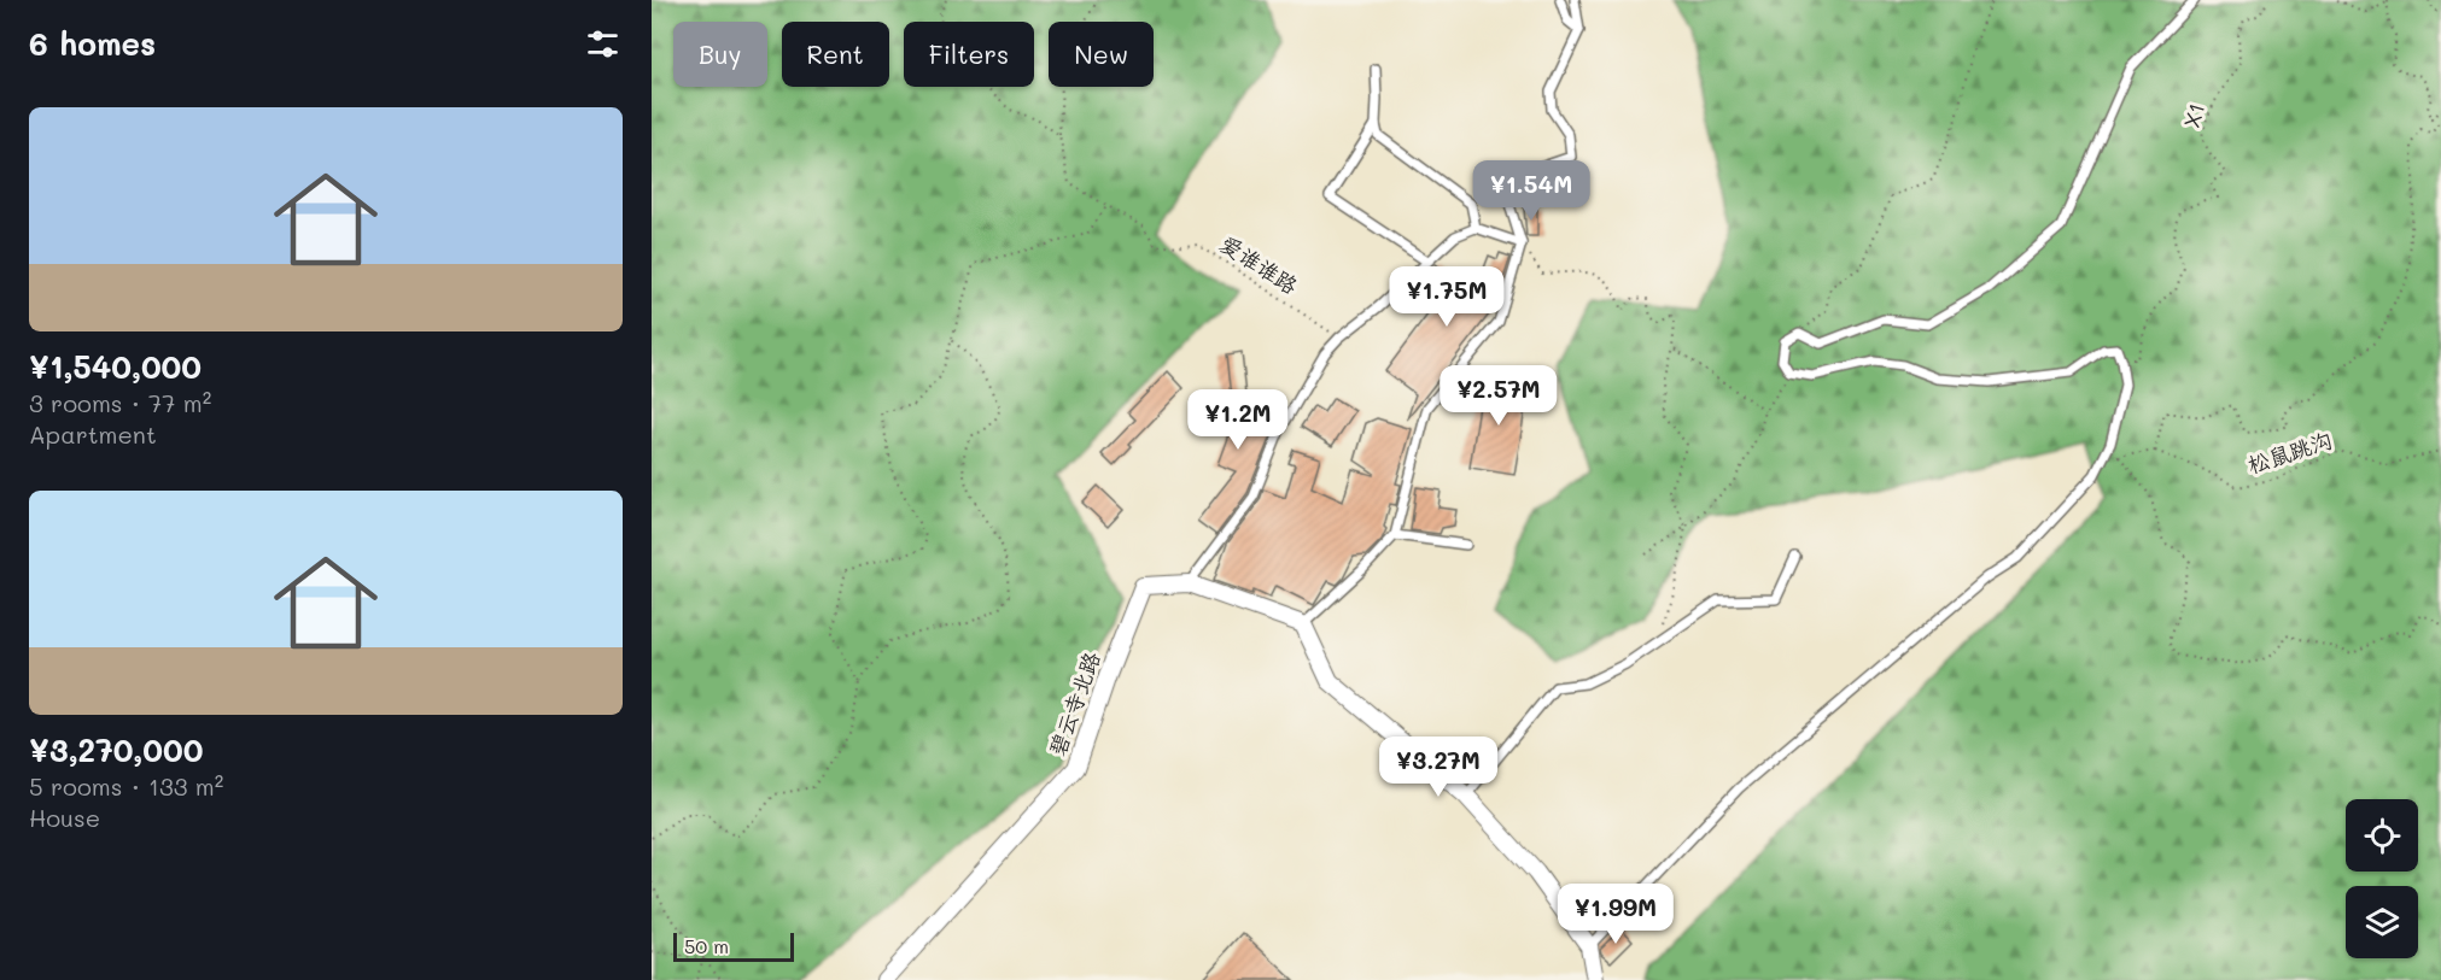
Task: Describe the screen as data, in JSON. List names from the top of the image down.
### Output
{
  "streets": {
    "street": ["碧云寺北路"],
    "path": ["X1", "爱谁谁路", "松鼠跳沟"]
  },
  "scale_bar": "50 m",
  "page": {
    "heading": "6 homes",
    "chip": [
      "Buy",
      "Rent",
      "Filters",
      "New"
    ],
    "list": [
      {
        "name": "¥1,540,000",
        "note": "3 rooms · 77 m² · Apartment"
      },
      {
        "name": "¥3,270,000",
        "note": "5 rooms · 133 m² · House"
      }
    ],
    "price": [
      "¥1.54M",
      "¥1.75M",
      "¥2.57M",
      "¥1.2M",
      "¥3.27M",
      "¥1.99M"
    ],
    "scale": "50 m"
  }
}
